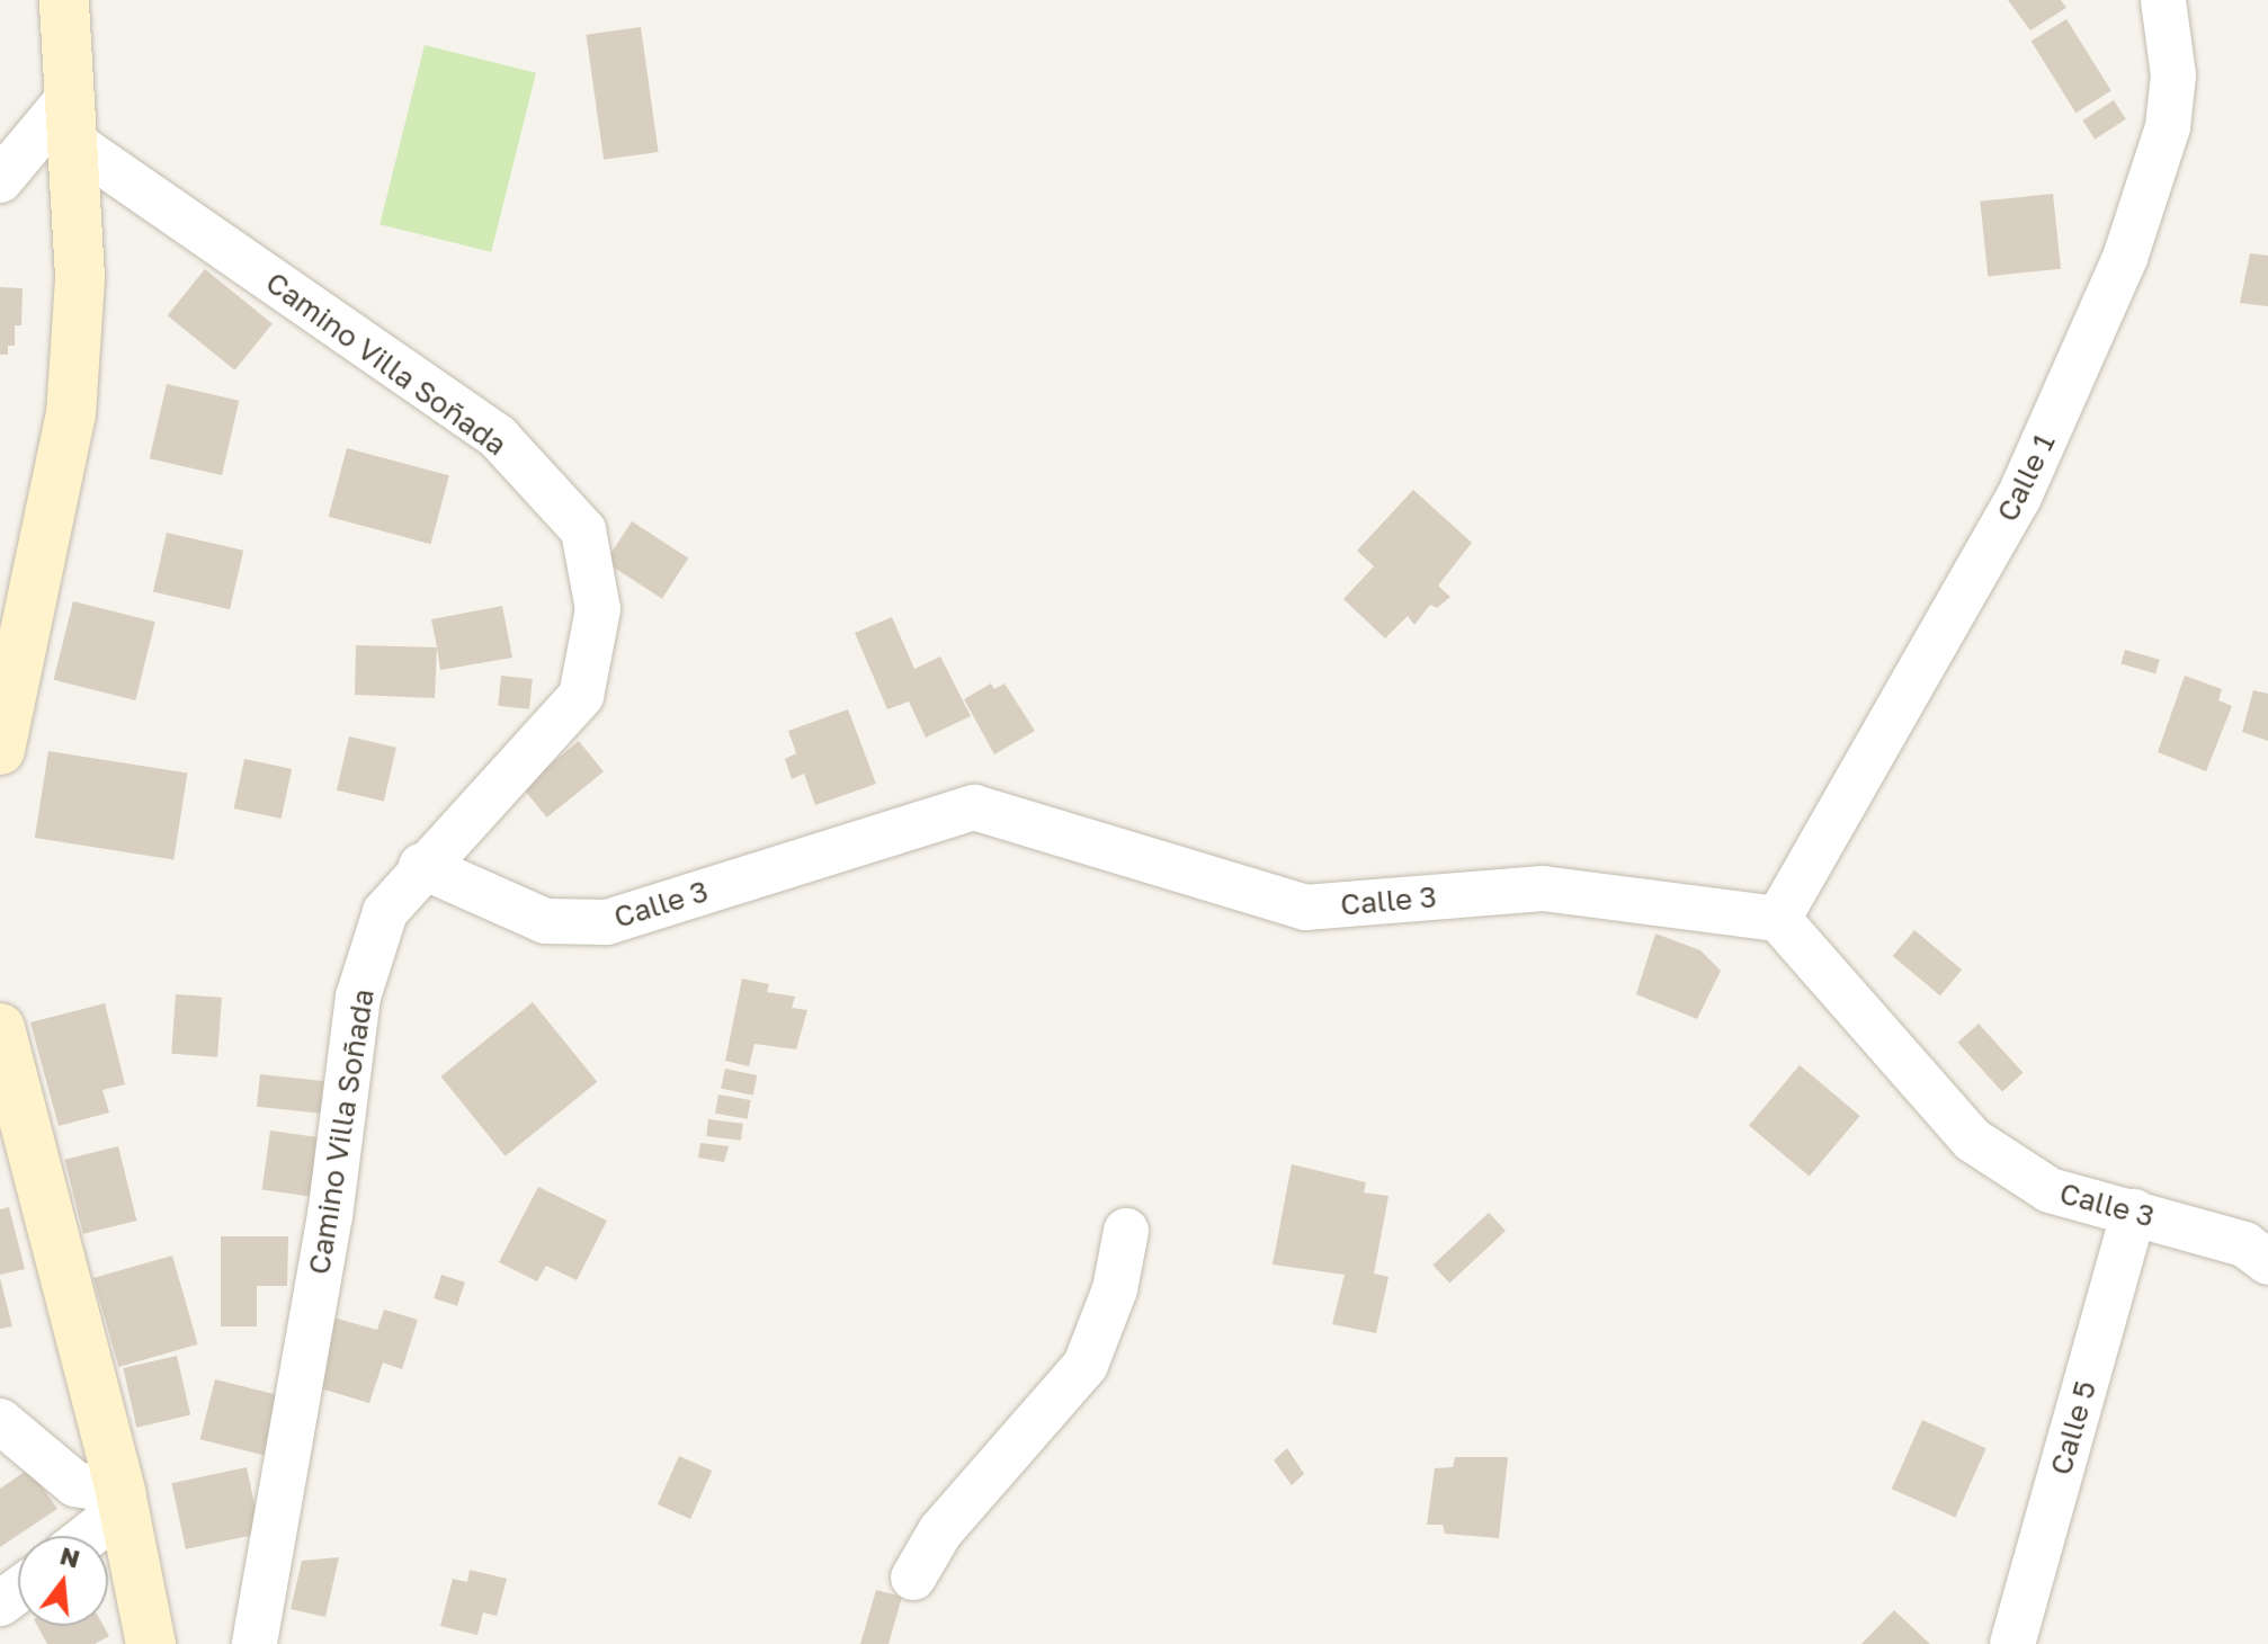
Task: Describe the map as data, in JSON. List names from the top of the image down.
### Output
{
  "streets": {
    "street": [
      "Camino Villa Soñada",
      "Calle 1",
      "Calle 3",
      "Calle 5"
    ]
  },
  "crossings": [
    ["Camino Villa Soñada", "Calle 3"],
    ["Calle 1", "Calle 3"],
    ["Calle 3", "Calle 5"]
  ],
  "north": "top"
}
